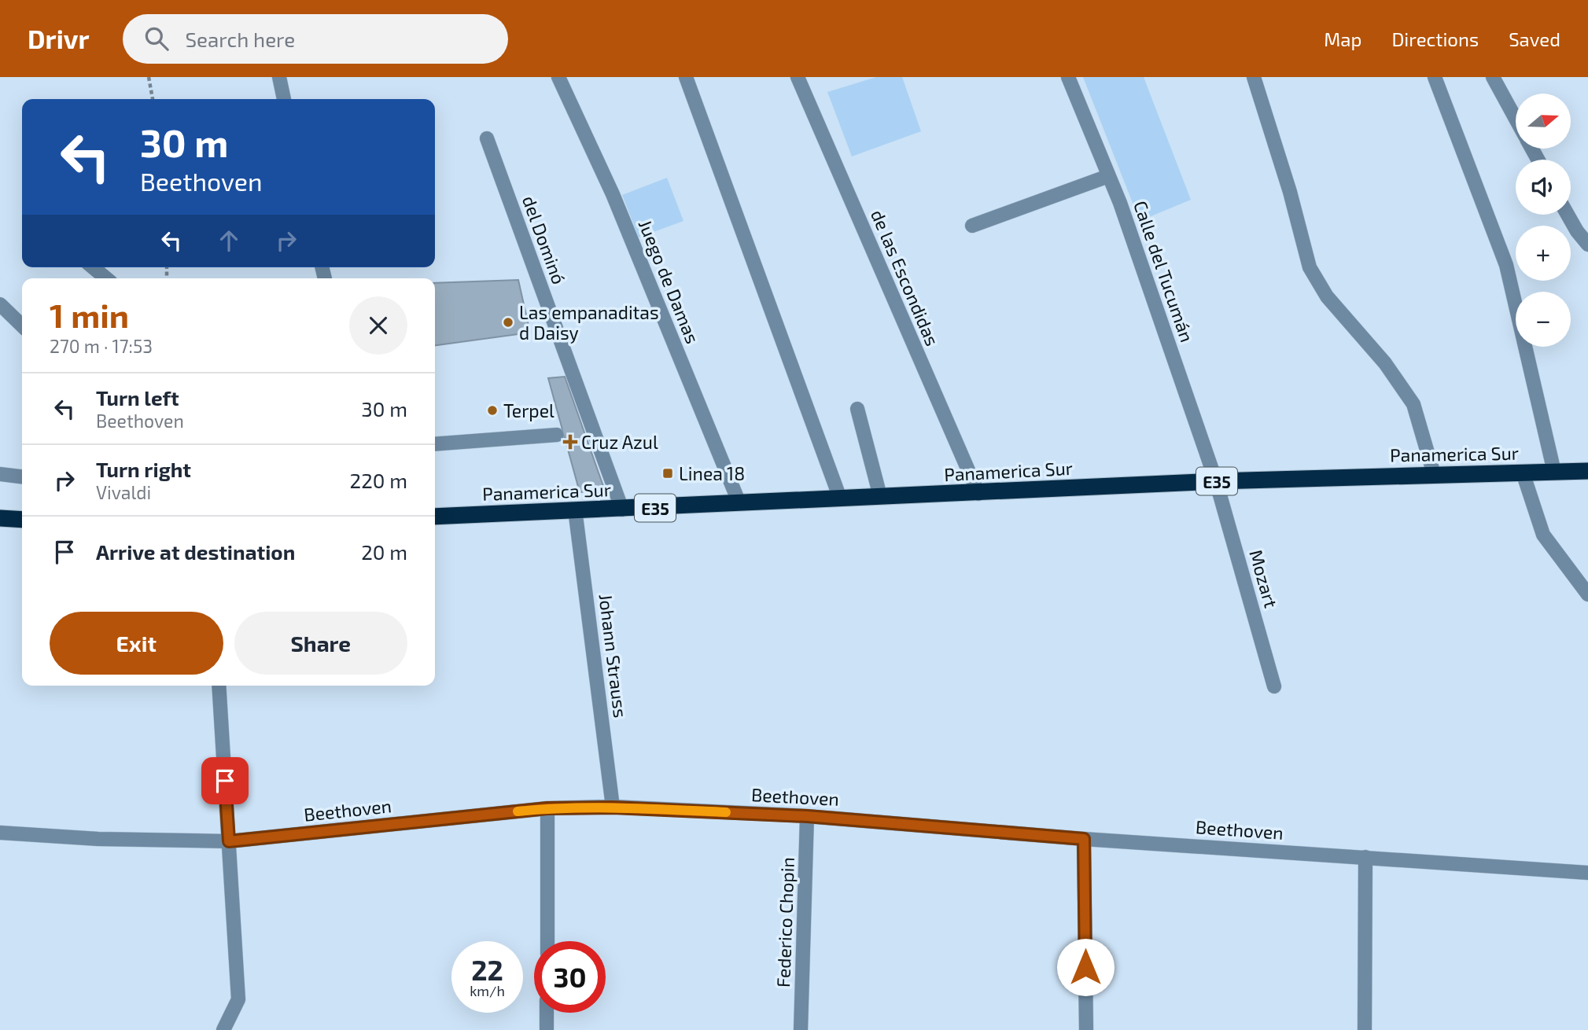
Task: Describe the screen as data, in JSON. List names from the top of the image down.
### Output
{
  "streets": {
    "highway": ["Panamerica Sur", "E35"],
    "street": [
      "del Dominó",
      "Calle del Tucumán",
      "de las Escondidas",
      "Juego de Damas",
      "Mozart",
      "Johann Strauss",
      "Beethoven",
      "Federico Chopin"
    ]
  },
  "crossings": [
    ["del Dominó", "Panamerica Sur"],
    ["Calle del Tucumán", "Panamerica Sur"],
    ["Calle del Tucumán", "Mozart"],
    ["de las Escondidas", "Panamerica Sur"],
    ["Juego de Damas", "Panamerica Sur"],
    ["Panamerica Sur", "Mozart"],
    ["Panamerica Sur", "Johann Strauss"],
    ["Johann Strauss", "Beethoven"],
    ["Beethoven", "Federico Chopin"]
  ],
  "places": {
    "other": ["Las empanaditas d Daisy", "Terpel"],
    "health": ["Cruz Azul"],
    "transit": ["Linea 18"]
  },
  "north": "right",
  "page": {
    "header": "Drivr",
    "search": "Search here",
    "nav": ["Map", "Directions", "Saved"],
    "map_buttons": ["+", "−"],
    "turn": ["30 m", "Beethoven"],
    "heading": ["1 min", "270 m · 17:53"],
    "list": [
      {
        "name": "Turn left",
        "note": "Beethoven",
        "value": "30 m"
      },
      {
        "name": "Turn right",
        "note": "Vivaldi",
        "value": "220 m"
      },
      {
        "name": "Arrive at destination",
        "value": "20 m"
      }
    ],
    "buttons": ["Exit", "Share"],
    "speed": "22 km/h",
    "limit": "30"
  }
}
